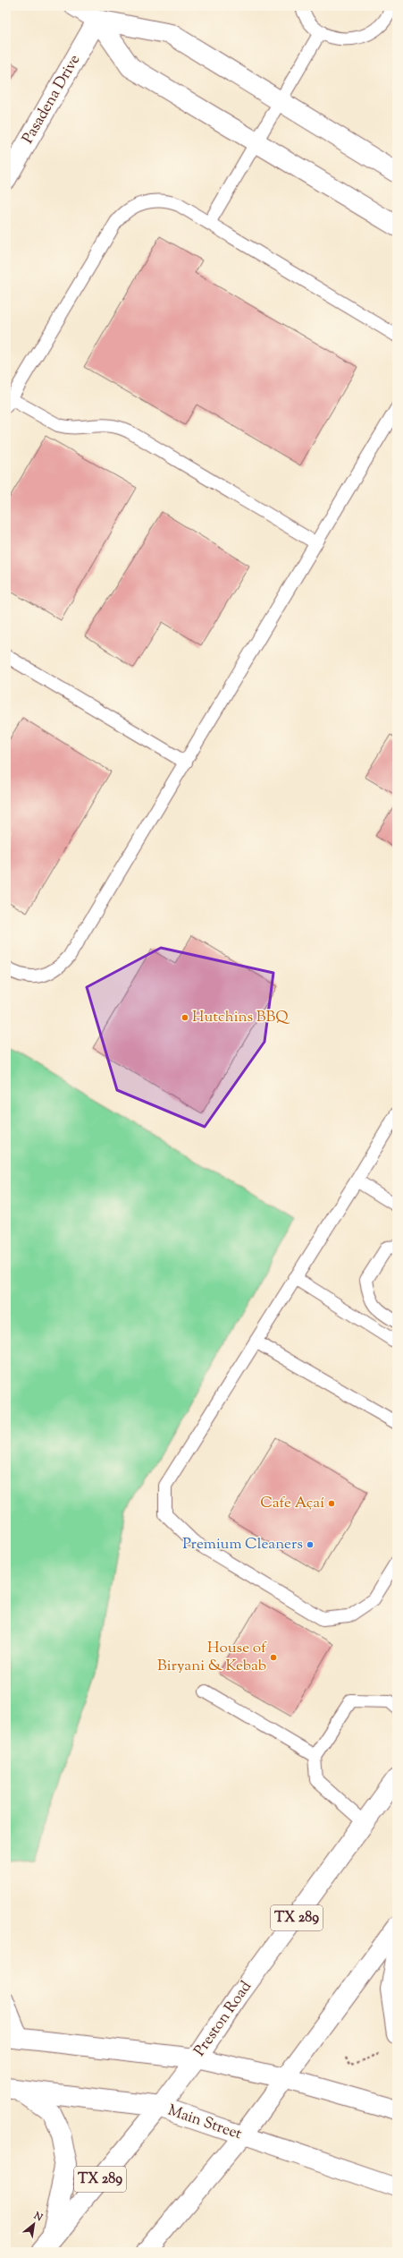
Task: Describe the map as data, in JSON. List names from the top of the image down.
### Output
{
  "streets": {
    "main road": [
      "Pasadena Drive",
      "TX 289",
      "Preston Road",
      "Main Street"
    ]
  },
  "crossings": [
    ["Preston Road", "Main Street"]
  ],
  "places": [
    "Hutchins BBQ",
    "Cafe Açaí",
    "Premium Cleaners",
    "House of Biryani & Kebab"
  ],
  "north": "top right"
}
